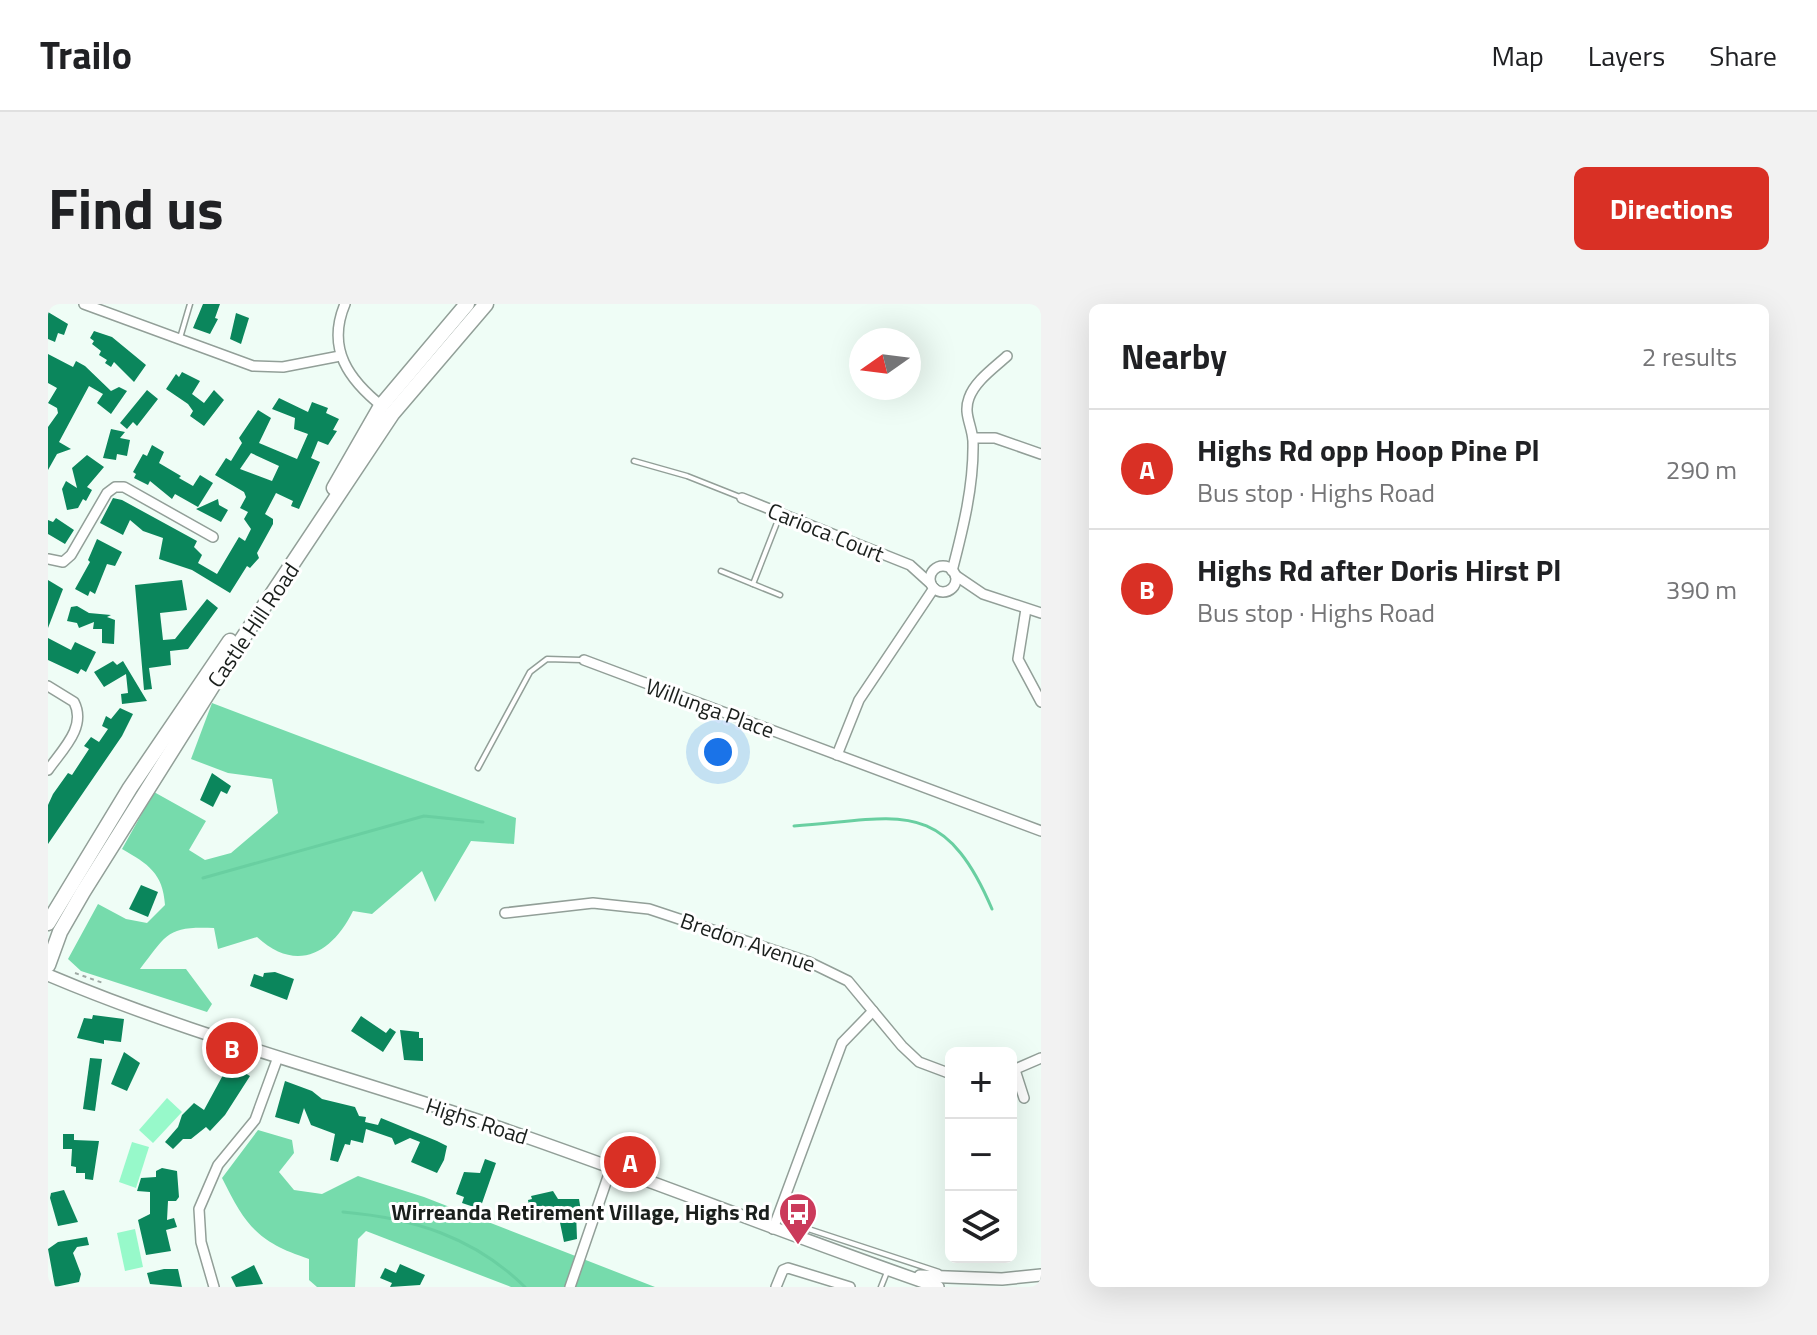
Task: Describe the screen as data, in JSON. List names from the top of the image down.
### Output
{
  "streets": {
    "main road": ["Castle Hill Road"],
    "street": [
      "Carioca Court",
      "Willunga Place",
      "Bredon Avenue",
      "Highs Road"
    ]
  },
  "places": {
    "bus stop": ["Wirreanda Retirement Village, Highs Rd"]
  },
  "north": "left",
  "page": {
    "header": "Trailo",
    "nav": ["Map", "Layers", "Share"],
    "title": "Find us",
    "buttons": "Directions",
    "heading": ["Nearby", "2 results"],
    "list": [
      {
        "mark": "A",
        "name": "Highs Rd opp Hoop Pine Pl",
        "note": "Bus stop · Highs Road",
        "value": "290 m"
      },
      {
        "mark": "B",
        "name": "Highs Rd after Doris Hirst Pl",
        "note": "Bus stop · Highs Road",
        "value": "390 m"
      }
    ],
    "pins": ["B", "A"],
    "map_buttons": ["+", "−"]
  }
}
